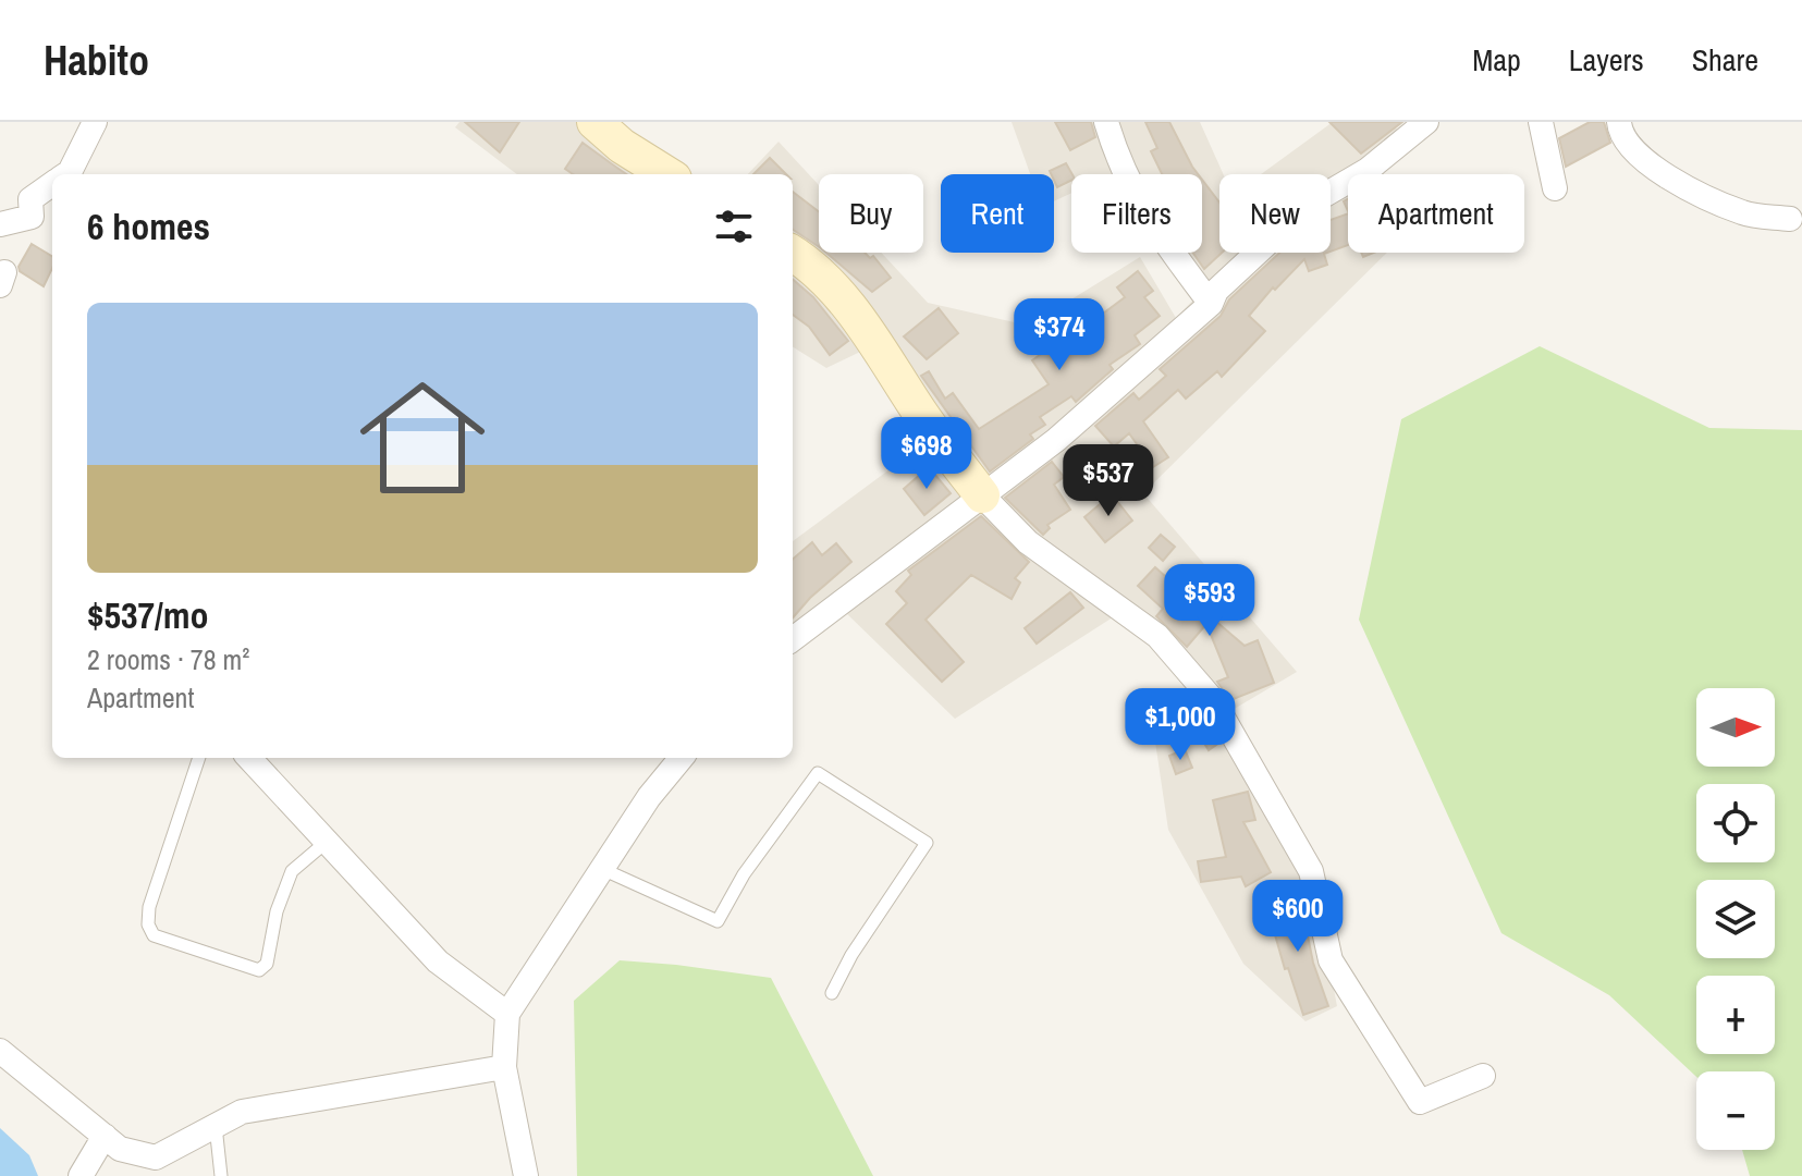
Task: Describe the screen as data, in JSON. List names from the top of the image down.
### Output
{
  "north": "right",
  "page": {
    "header": "Habito",
    "nav": ["Map", "Layers", "Share"],
    "chip": [
      "Buy",
      "Rent",
      "Filters",
      "New",
      "Apartment"
    ],
    "heading": "6 homes",
    "list": [
      {
        "name": "$537/mo",
        "note": "2 rooms · 78 m² · Apartment"
      }
    ],
    "price": [
      "$374",
      "$698",
      "$537",
      "$593",
      "$1,000",
      "$600"
    ],
    "map_buttons": ["+", "−"]
  }
}
